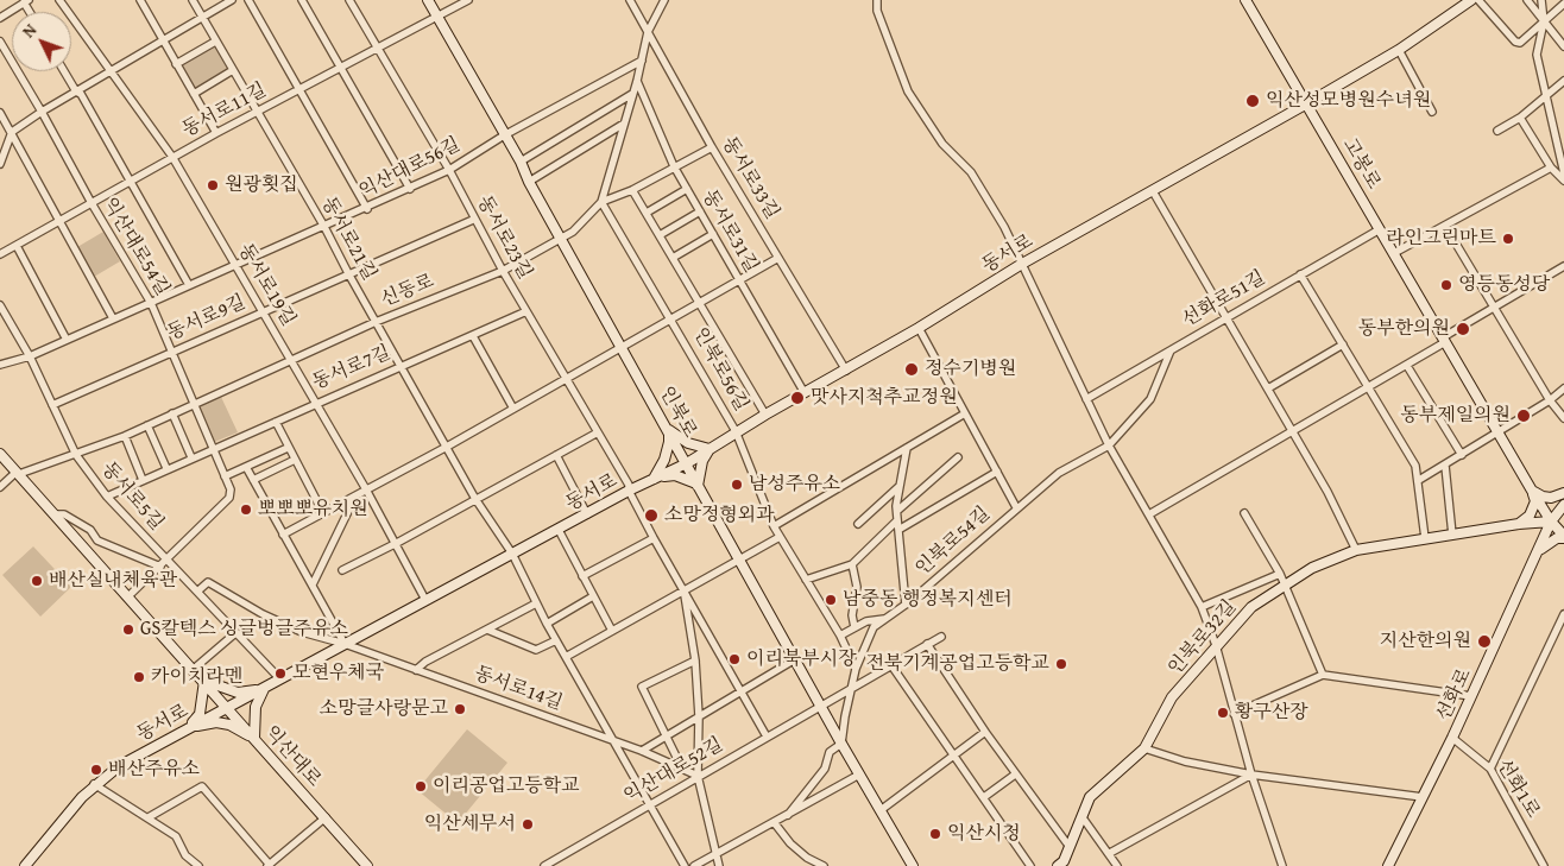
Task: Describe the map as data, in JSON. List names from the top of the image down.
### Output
{
  "streets": {
    "street": [
      "동서로11길",
      "고봉로",
      "익산대로56길",
      "동서로33길",
      "동서로31길",
      "동서로23길",
      "동서로21길",
      "익산대로54길",
      "동서로",
      "동서로19길",
      "신동로",
      "선화로51길",
      "동서로9길",
      "동서로7길",
      "인북로56길",
      "인북로",
      "동서로5길",
      "인북로54길",
      "인북로32길",
      "동서로14길",
      "선화로",
      "익산대로",
      "익산대로52길",
      "선화1로"
    ]
  },
  "crossings": [
    ["동서로11길", "동서로23길"],
    ["동서로11길", "동서로21길"],
    ["동서로11길", "익산대로54길"],
    ["동서로11길", "동서로19길"],
    ["동서로11길", "인북로"],
    ["고봉로", "동서로"],
    ["고봉로", "선화로51길"],
    ["고봉로", "인북로32길"],
    ["고봉로", "선화로"],
    ["익산대로56길", "동서로23길"],
    ["익산대로56길", "동서로21길"],
    ["익산대로56길", "익산대로54길"],
    ["익산대로56길", "동서로19길"],
    ["익산대로56길", "인북로"],
    ["익산대로56길", "동서로5길"],
    ["동서로33길", "동서로"],
    ["동서로33길", "신동로"],
    ["동서로31길", "동서로"],
    ["동서로31길", "신동로"],
    ["동서로23길", "동서로"],
    ["동서로23길", "신동로"],
    ["동서로23길", "동서로9길"],
    ["동서로23길", "동서로7길"],
    ["동서로23길", "익산대로52길"],
    ["동서로21길", "동서로"],
    ["동서로21길", "신동로"],
    ["동서로21길", "동서로9길"],
    ["동서로21길", "동서로7길"],
    ["동서로21길", "동서로14길"],
    ["동서로21길", "익산대로52길"],
    ["익산대로54길", "신동로"],
    ["익산대로54길", "동서로9길"],
    ["익산대로54길", "동서로7길"],
    ["익산대로54길", "동서로5길"],
    ["익산대로54길", "익산대로"],
    ["동서로", "동서로19길"],
    ["동서로", "인북로56길"],
    ["동서로", "인북로"],
    ["동서로", "동서로5길"],
    ["동서로", "동서로14길"],
    ["동서로", "익산대로"],
    ["동서로19길", "신동로"],
    ["동서로19길", "동서로9길"],
    ["동서로19길", "동서로7길"],
    ["신동로", "인북로56길"],
    ["신동로", "인북로"],
    ["신동로", "동서로5길"],
    ["신동로", "익산대로"],
    ["선화로51길", "인북로54길"],
    ["동서로9길", "동서로5길"],
    ["동서로7길", "동서로5길"],
    ["인북로56길", "인북로54길"],
    ["인북로", "인북로54길"],
    ["인북로", "익산대로52길"],
    ["인북로54길", "익산대로52길"],
    ["인북로32길", "선화로"],
    ["동서로14길", "익산대로52길"],
    ["선화로", "선화1로"]
  ],
  "places": [
    "익산성모병원수녀원",
    "원광횟집",
    "라인그린마트",
    "영등동성당",
    "동부한의원",
    "정수기병원",
    "맛사지척추교정원",
    "동부제일의원",
    "남성주유소",
    "뽀뽀뽀유치원",
    "소망정형외과",
    "배산실내체육관",
    "남중동 행정복지센터",
    "GS칼텍스 싱글벙글주유소",
    "지산한의원",
    "이리북부시장",
    "전북기계공업고등학교",
    "모현우체국",
    "카이치라멘",
    "소망글사랑문고",
    "황구산장",
    "배산주유소",
    "이리공업고등학교",
    "익산세무서",
    "익산시청"
  ],
  "north": "top left"
}
